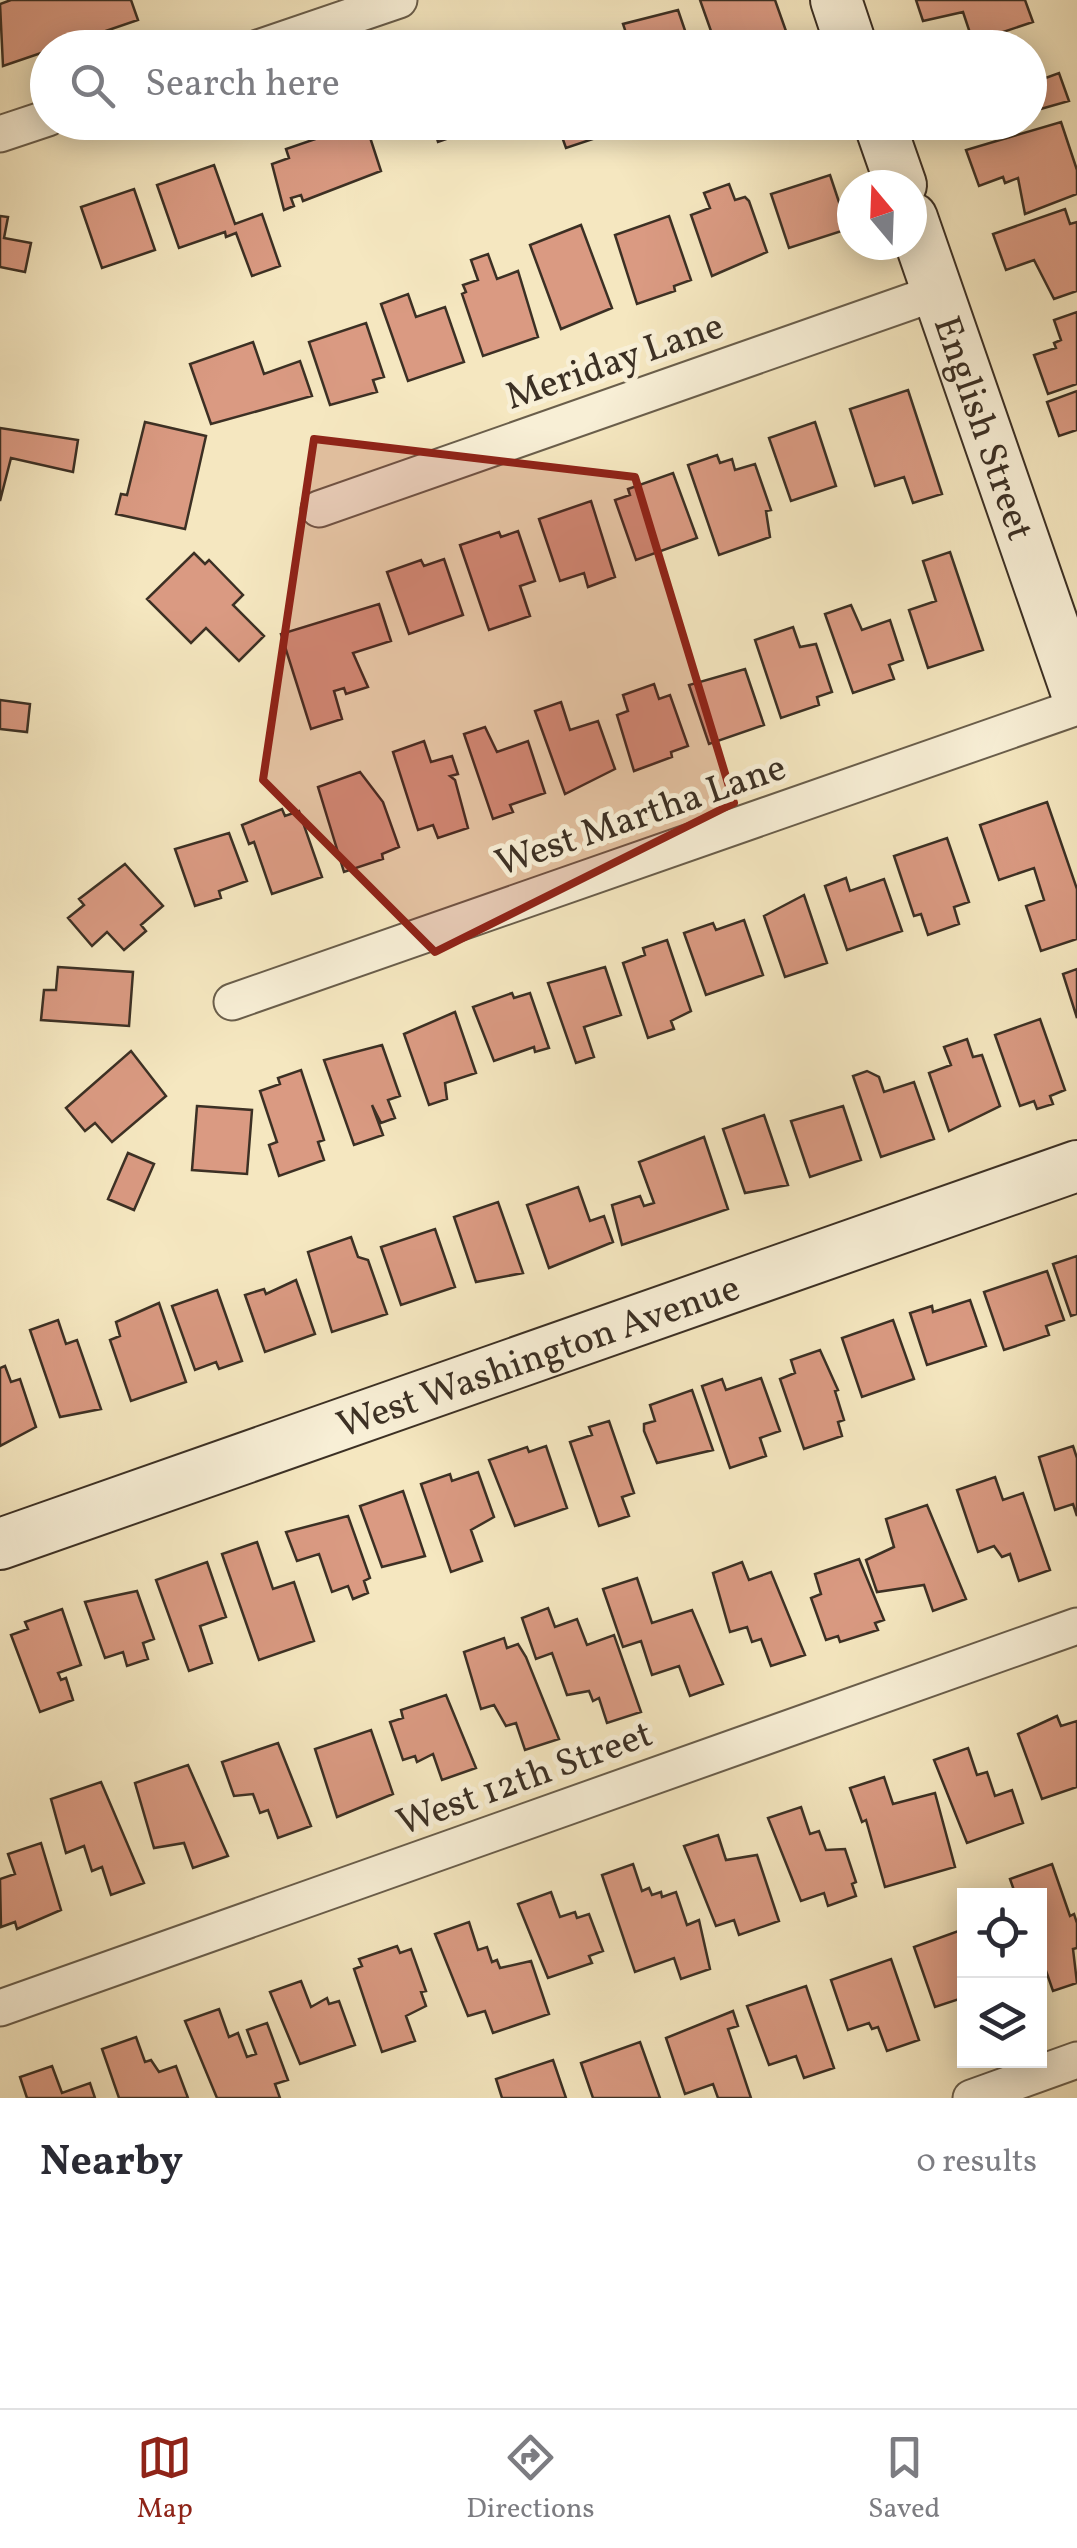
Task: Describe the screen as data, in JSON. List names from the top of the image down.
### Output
{
  "streets": {
    "street": [
      "Meriday Lane",
      "English Street",
      "West Martha Lane",
      "West Washington Avenue",
      "West 12th Street"
    ]
  },
  "crossings": [
    ["Meriday Lane", "English Street"]
  ],
  "north": "top",
  "page": {
    "search": "Search here",
    "heading": ["Nearby", "0 results"],
    "nav": ["Map", "Directions", "Saved"]
  }
}
